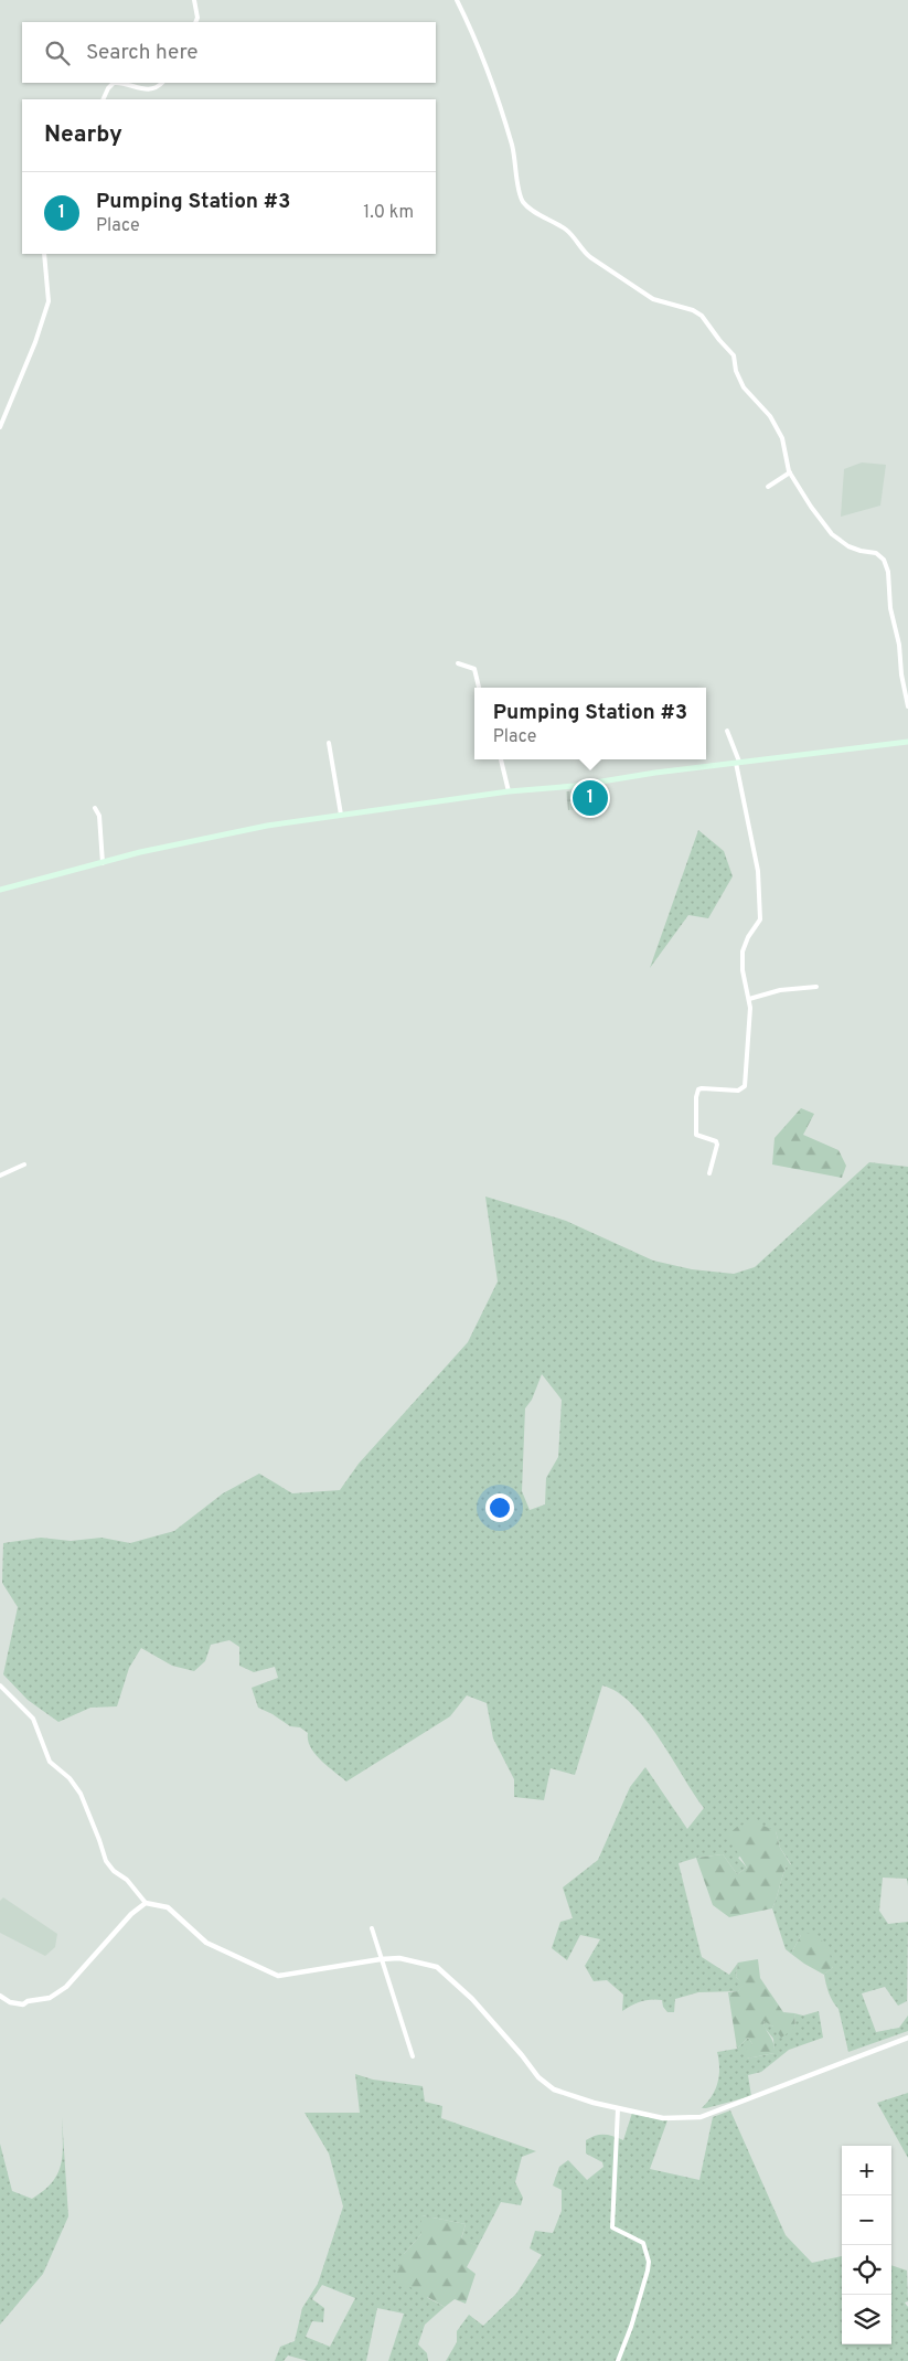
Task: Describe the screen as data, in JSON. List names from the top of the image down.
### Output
{
  "page": {
    "search": "Search here",
    "heading": "Nearby",
    "list": [
      {
        "mark": "1",
        "name": "Pumping Station #3",
        "note": "Place",
        "value": "1.0 km"
      }
    ],
    "popup": ["Pumping Station #3", "Place"],
    "pins": "1",
    "map_buttons": ["+", "−"]
  }
}
